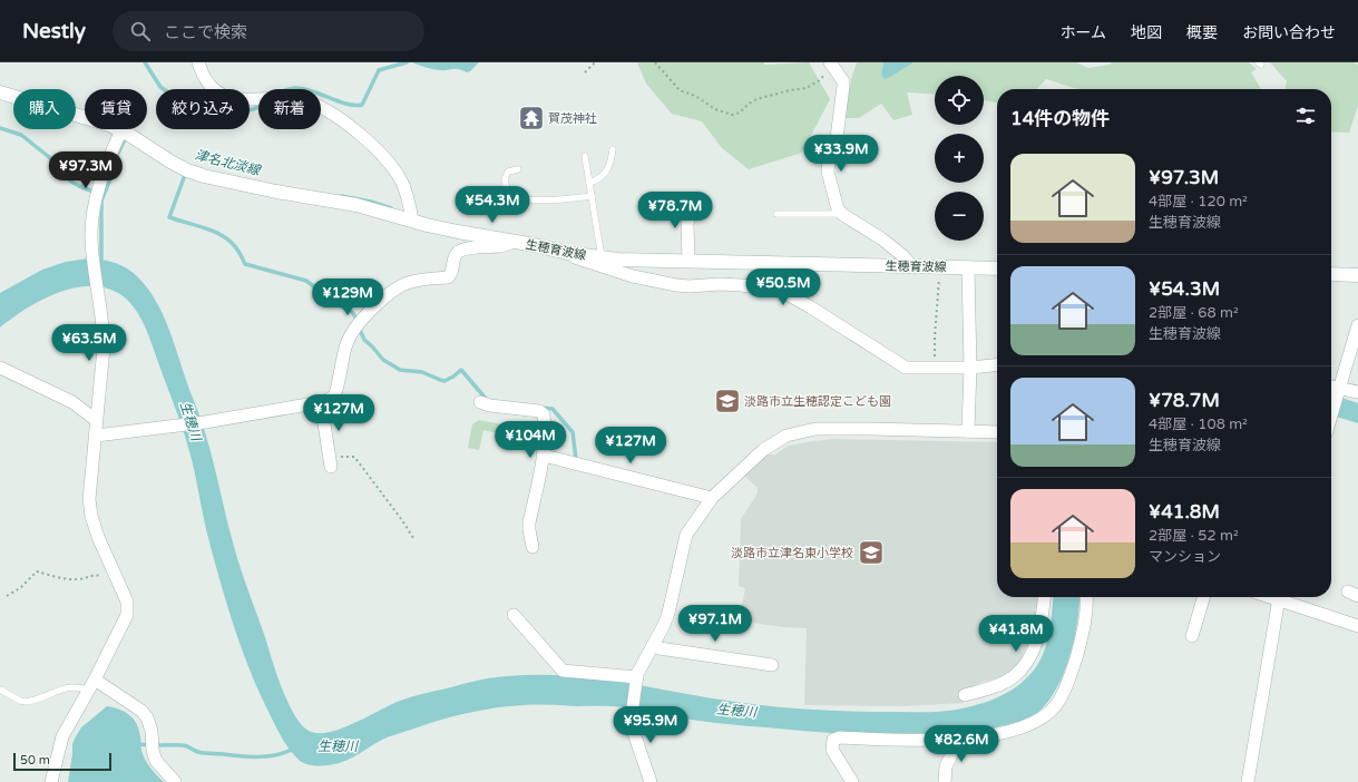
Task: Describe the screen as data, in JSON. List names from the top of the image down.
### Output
{
  "streets": {
    "main road": ["生穂育波線"]
  },
  "water": ["津名北淡線", "生穂川"],
  "places": {
    "temple": ["賀茂神社"],
    "school or university": ["淡路市立生穂認定こども園", "淡路市立津名東小学校"]
  },
  "scale_bar": "50 m",
  "page": {
    "header": "Nestly",
    "search": "ここで検索",
    "nav": [
      "ホーム",
      "地図",
      "概要",
      "お問い合わせ"
    ],
    "map_buttons": ["+", "−"],
    "chip": [
      "購入",
      "賃貸",
      "絞り込み",
      "新着"
    ],
    "heading": "14件の物件",
    "price": [
      "¥33.9M",
      "¥97.3M",
      "¥54.3M",
      "¥78.7M",
      "¥50.5M",
      "¥129M",
      "¥63.5M",
      "¥127M",
      "¥104M",
      "¥127M",
      "¥97.1M",
      "¥41.8M",
      "¥95.9M",
      "¥82.6M"
    ],
    "list": [
      {
        "name": "¥97.3M",
        "note": "4部屋 · 120 m² · 生穂育波線"
      },
      {
        "name": "¥54.3M",
        "note": "2部屋 · 68 m² · 生穂育波線"
      },
      {
        "name": "¥78.7M",
        "note": "4部屋 · 108 m² · 生穂育波線"
      },
      {
        "name": "¥41.8M",
        "note": "2部屋 · 52 m² · マンション"
      }
    ],
    "scale": "50 m"
  }
}
